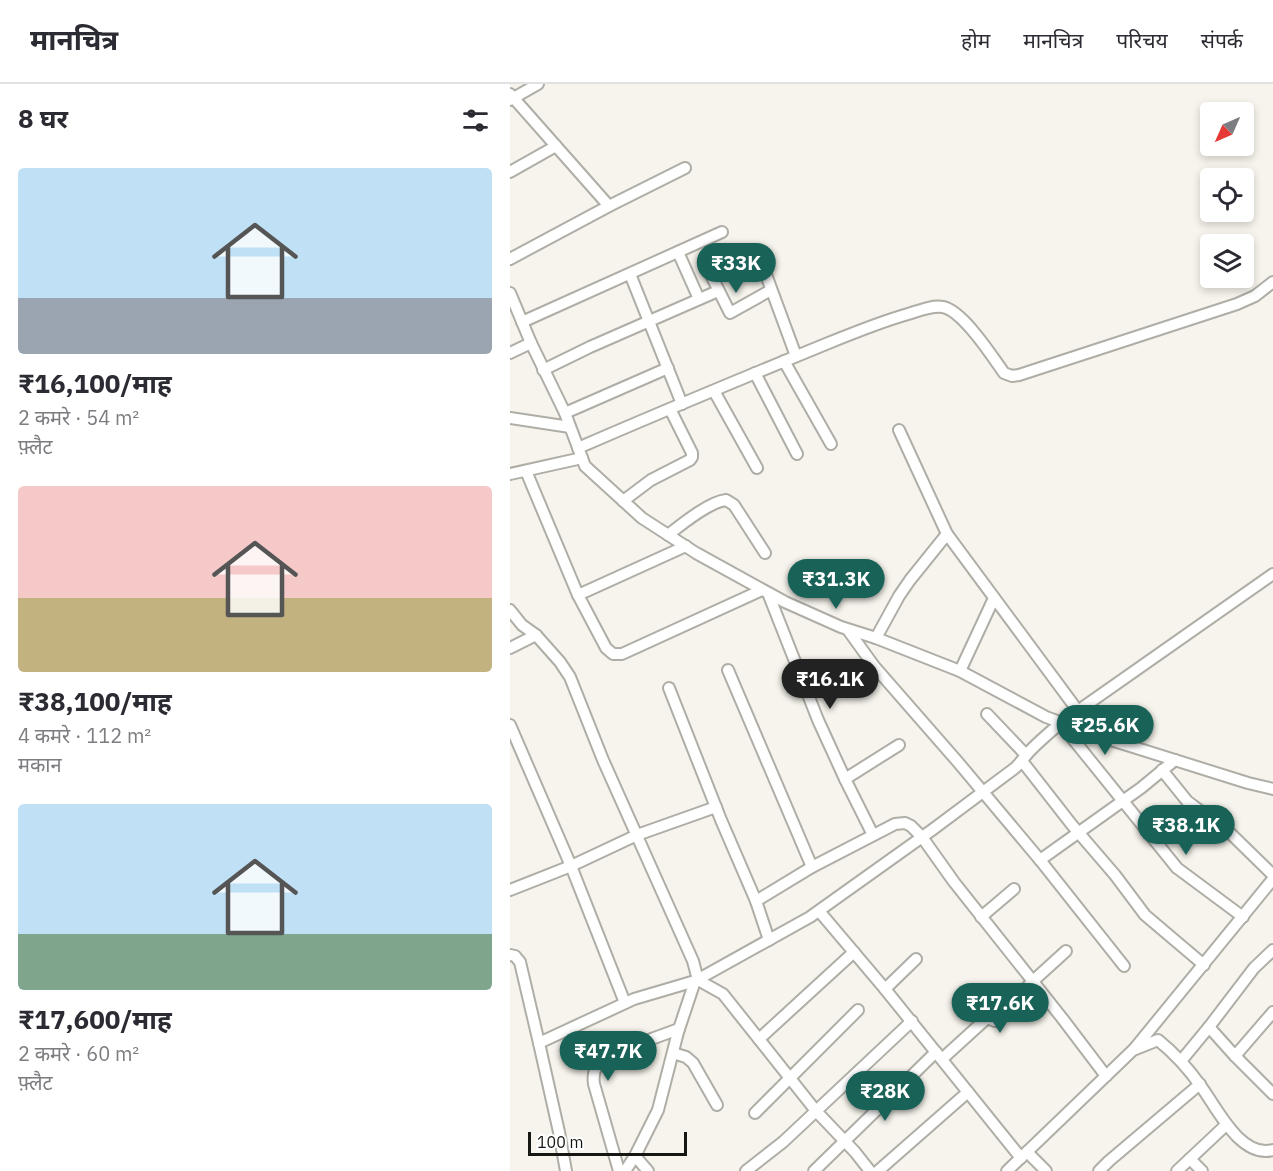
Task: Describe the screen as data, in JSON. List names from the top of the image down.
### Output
{
  "scale_bar": "100 m",
  "north": "bottom left",
  "page": {
    "header": "मानचित्र",
    "nav": [
      "होम",
      "मानचित्र",
      "परिचय",
      "संपर्क"
    ],
    "heading": "8 घर",
    "list": [
      {
        "name": "₹16,100/माह",
        "note": "2 कमरे · 54 m² · फ़्लैट"
      },
      {
        "name": "₹38,100/माह",
        "note": "4 कमरे · 112 m² · मकान"
      },
      {
        "name": "₹17,600/माह",
        "note": "2 कमरे · 60 m² · फ़्लैट"
      }
    ],
    "price": [
      "₹33K",
      "₹31.3K",
      "₹16.1K",
      "₹25.6K",
      "₹38.1K",
      "₹17.6K",
      "₹47.7K",
      "₹28K"
    ],
    "scale": "100 m"
  }
}
